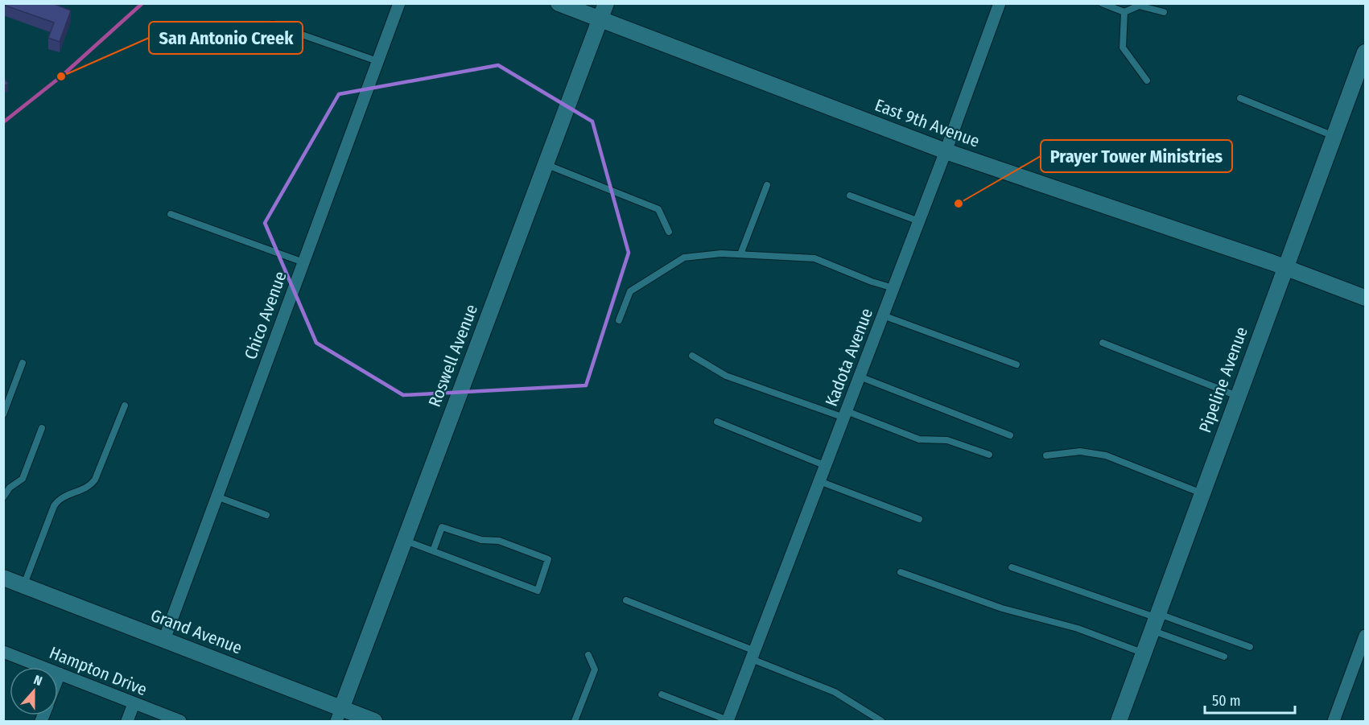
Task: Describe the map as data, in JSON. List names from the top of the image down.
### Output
{
  "streets": {
    "street": [
      "East 9th Avenue",
      "Chico Avenue",
      "Roswell Avenue",
      "Kadota Avenue",
      "Pipeline Avenue",
      "Grand Avenue",
      "Hampton Drive"
    ]
  },
  "crossings": [
    ["East 9th Avenue", "Roswell Avenue"],
    ["East 9th Avenue", "Kadota Avenue"],
    ["East 9th Avenue", "Pipeline Avenue"],
    ["Chico Avenue", "Grand Avenue"],
    ["Roswell Avenue", "Grand Avenue"]
  ],
  "places": ["San Antonio Creek", "Prayer Tower Ministries"],
  "scale_bar": "50 m",
  "north": "top"
}
